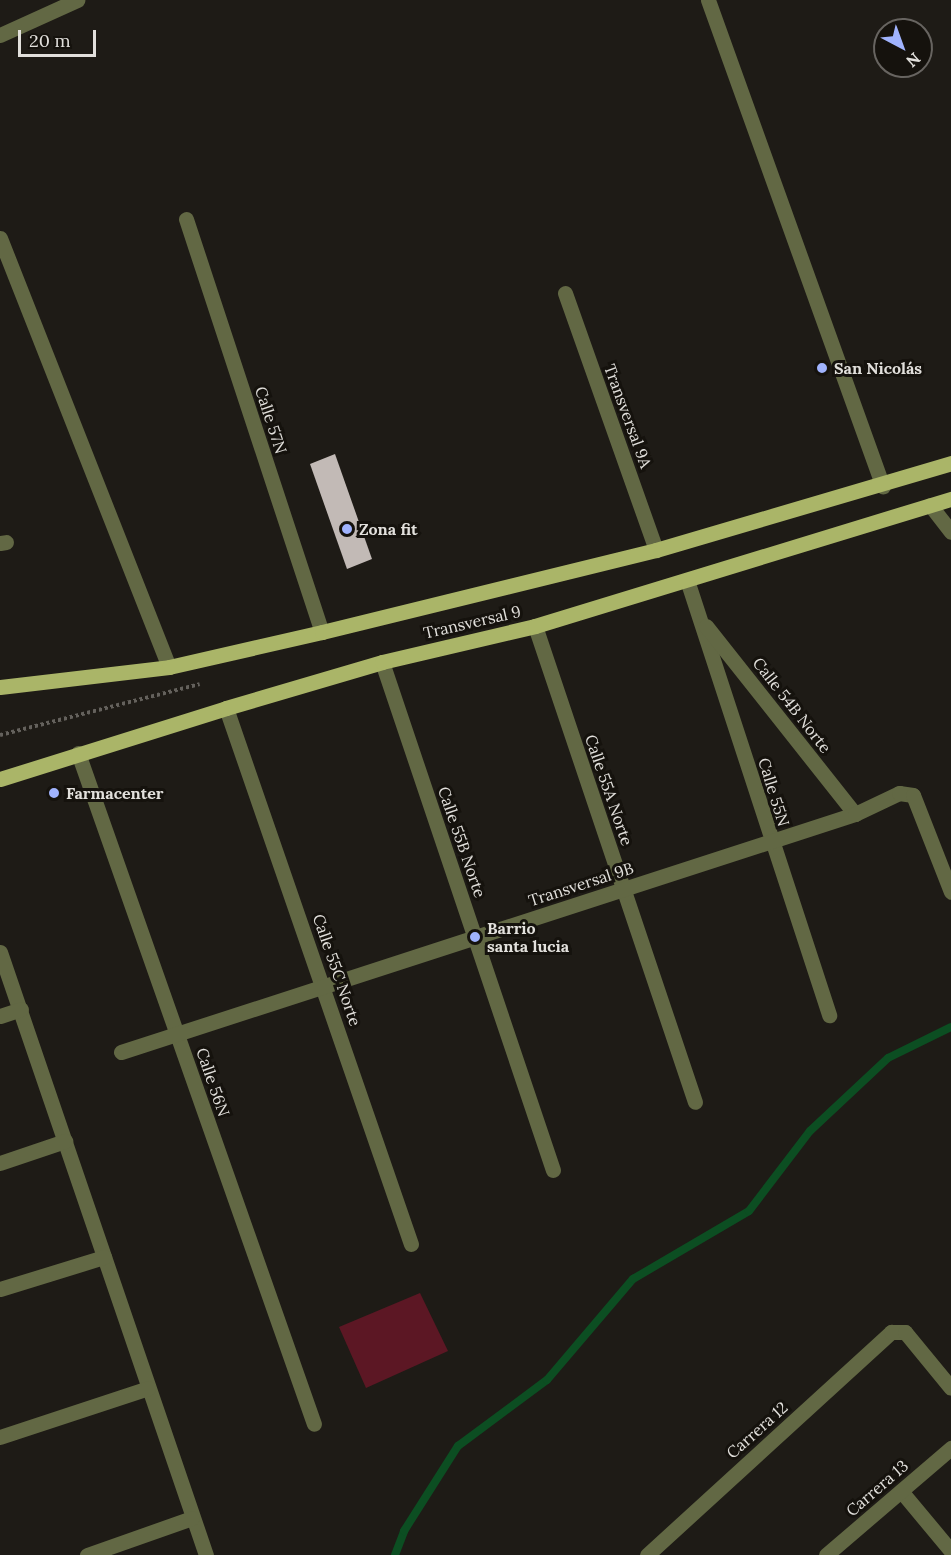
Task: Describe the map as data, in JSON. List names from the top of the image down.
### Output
{
  "streets": {
    "main road": ["Transversal 9"],
    "street": [
      "Transversal 9A",
      "Calle 57N",
      "Calle 54B Norte",
      "Calle 55A Norte",
      "Calle 55N",
      "Calle 55B Norte",
      "Transversal 9B",
      "Calle 55C Norte",
      "Calle 56N",
      "Carrera 12",
      "Carrera 13"
    ]
  },
  "crossings": [
    ["Transversal 9A", "Transversal 9"],
    ["Calle 57N", "Transversal 9"],
    ["Transversal 9", "Calle 55A Norte"],
    ["Transversal 9", "Calle 55N"],
    ["Transversal 9", "Calle 55B Norte"],
    ["Transversal 9", "Calle 55C Norte"],
    ["Transversal 9", "Calle 56N"],
    ["Calle 54B Norte", "Calle 55N"],
    ["Calle 54B Norte", "Transversal 9B"],
    ["Calle 55A Norte", "Transversal 9B"],
    ["Calle 55N", "Transversal 9B"],
    ["Calle 55B Norte", "Transversal 9B"],
    ["Transversal 9B", "Calle 55C Norte"],
    ["Transversal 9B", "Calle 56N"]
  ],
  "places": [
    "San Nicolás",
    "Zona fit",
    "Farmacenter",
    "Barrio santa lucia"
  ],
  "scale_bar": "20 m",
  "north": "bottom right"
}
